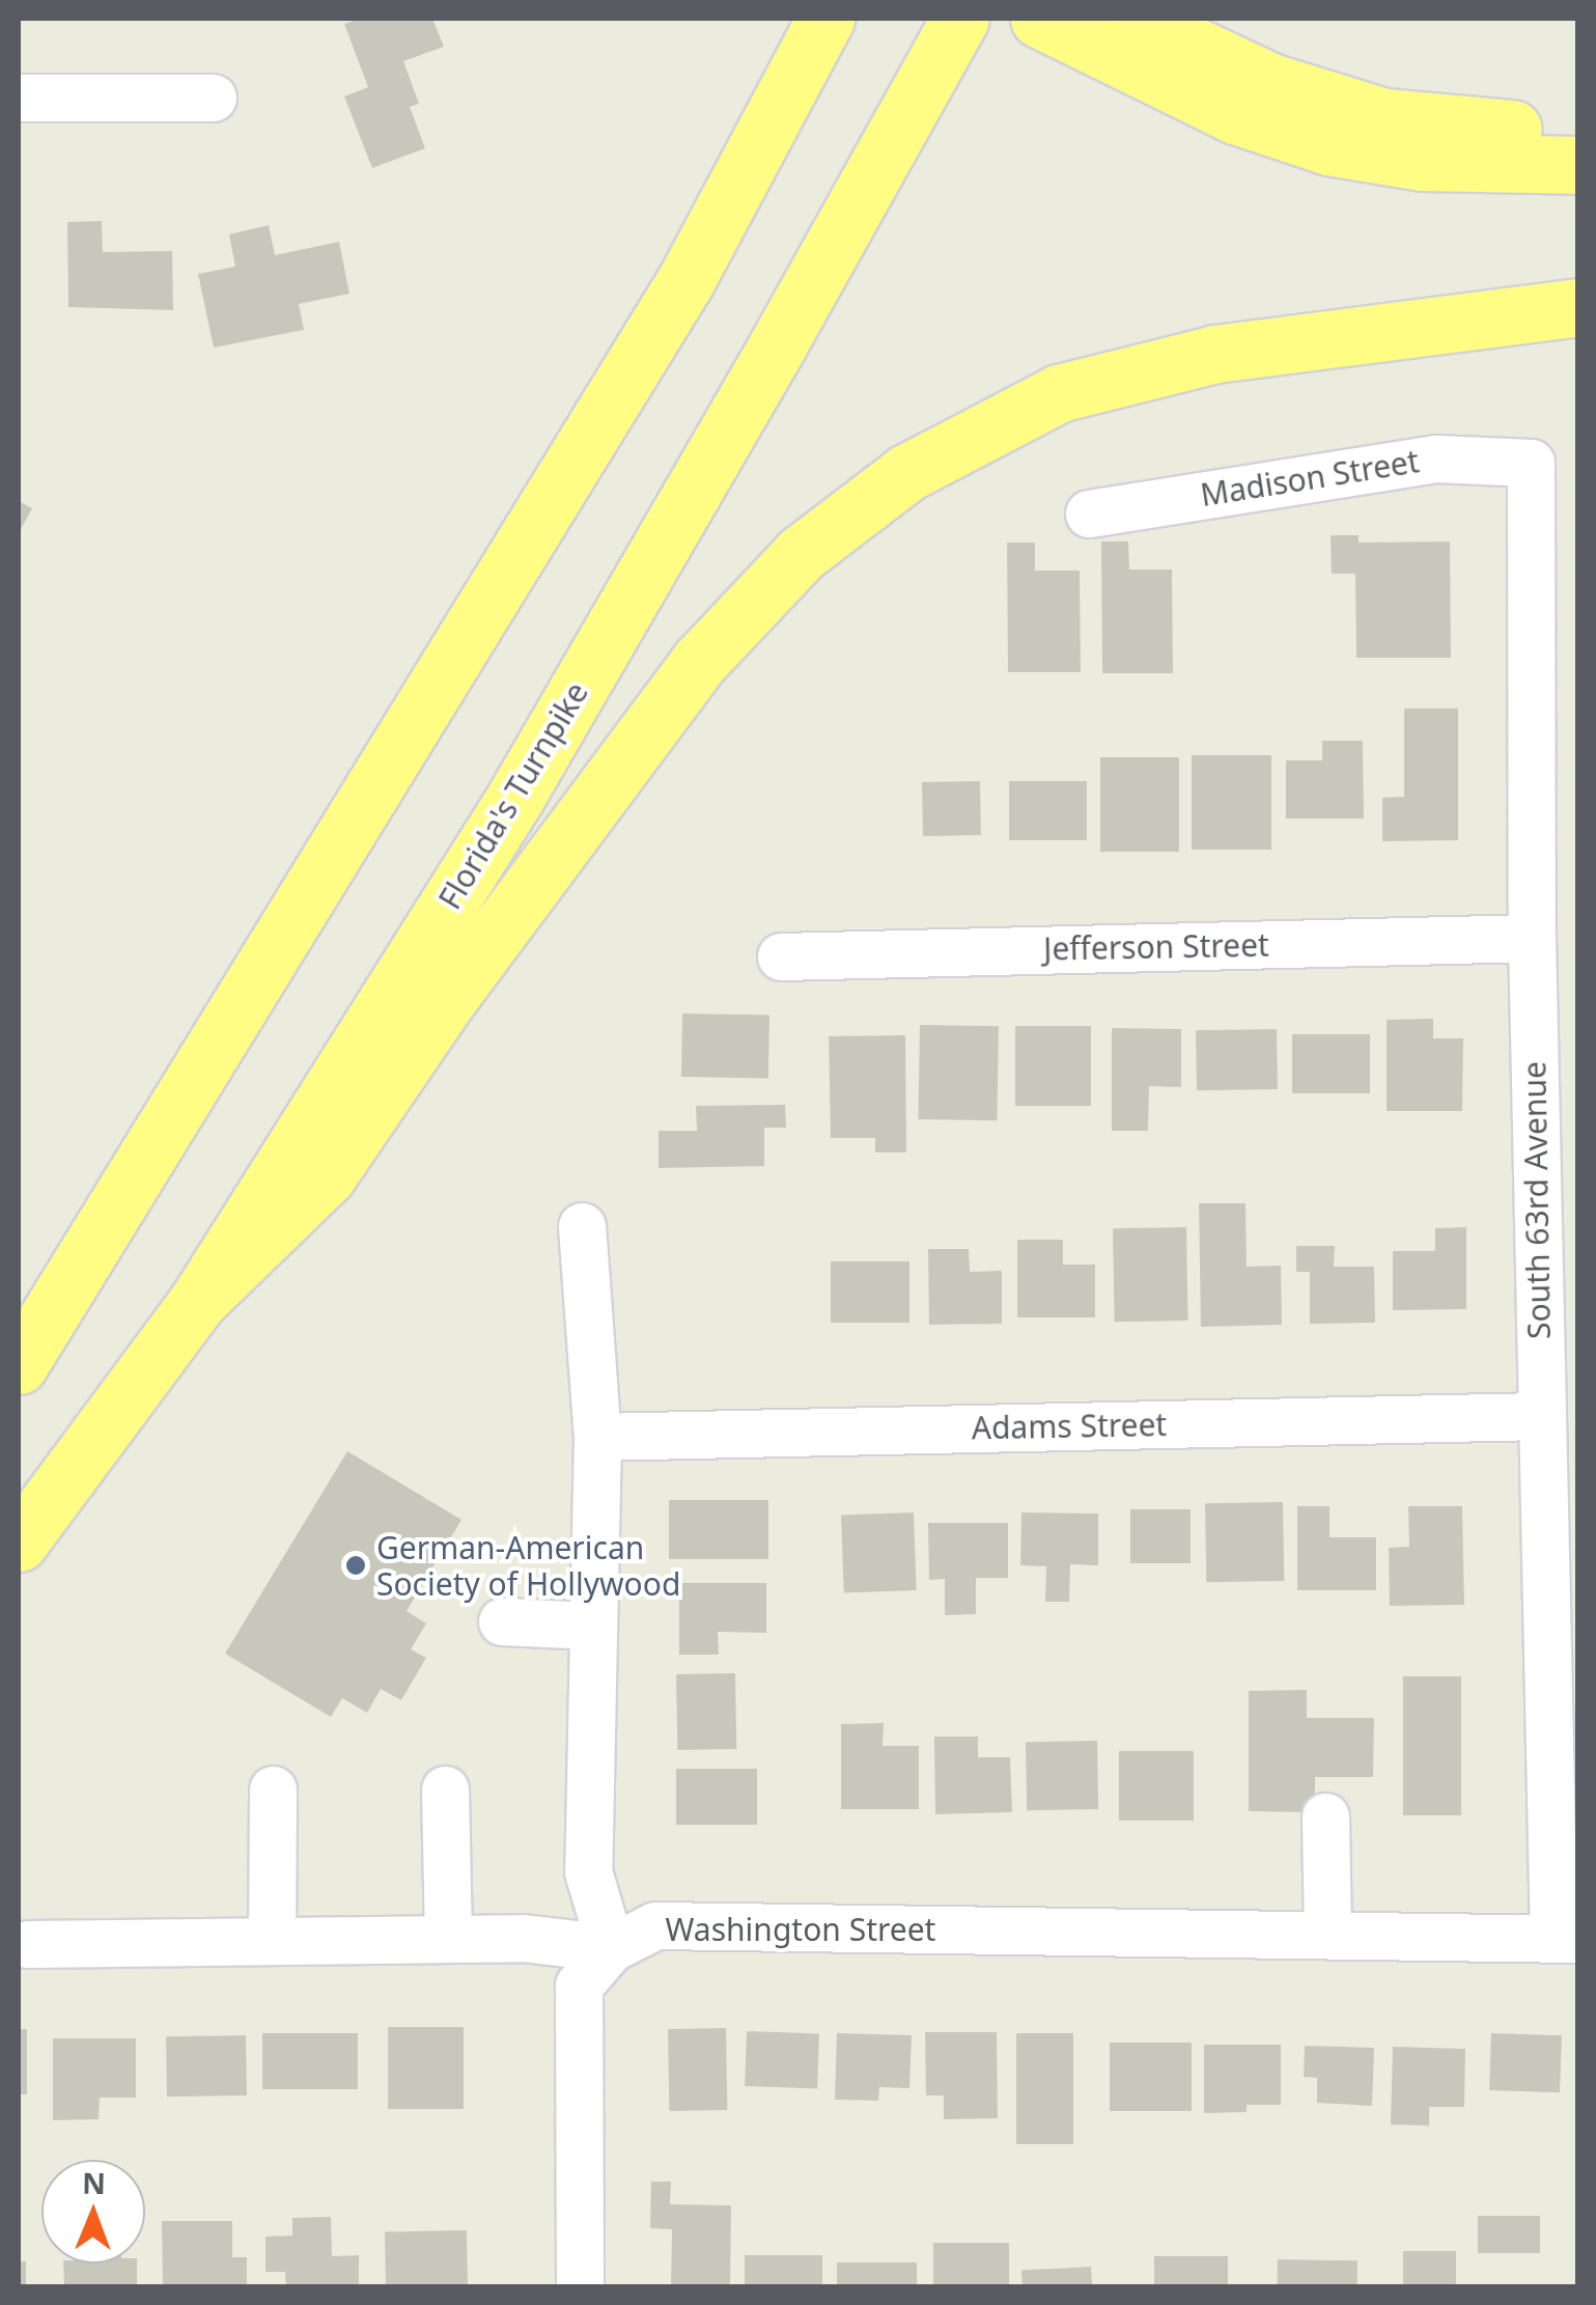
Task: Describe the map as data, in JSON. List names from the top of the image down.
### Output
{
  "streets": {
    "highway": ["Florida's Turnpike"],
    "street": [
      "Madison Street",
      "Jefferson Street",
      "South 63rd Avenue",
      "Adams Street",
      "Washington Street"
    ]
  },
  "crossings": [
    ["Madison Street", "South 63rd Avenue"],
    ["Jefferson Street", "South 63rd Avenue"],
    ["South 63rd Avenue", "Adams Street"],
    ["South 63rd Avenue", "Washington Street"]
  ],
  "places": ["German-American Society of Hollywood"],
  "north": "top"
}
